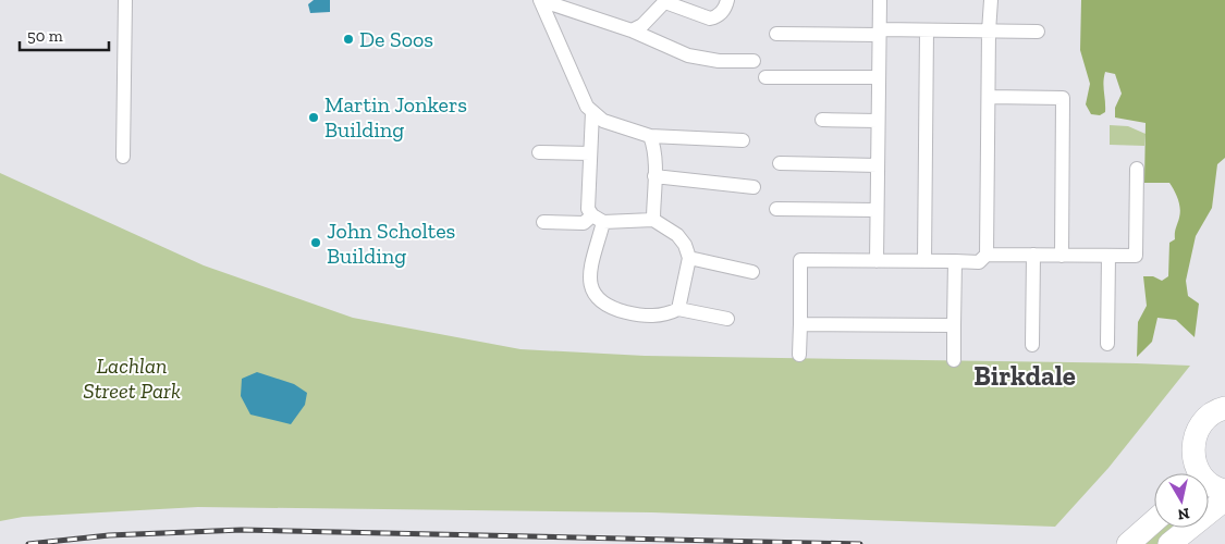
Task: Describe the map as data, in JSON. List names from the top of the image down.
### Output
{
  "districts": ["Birkdale"],
  "parks": ["Lachlan Street Park"],
  "places": ["De Soos", "Martin Jonkers Building", "John Scholtes Building"],
  "scale_bar": "50 m",
  "north": "bottom"
}
